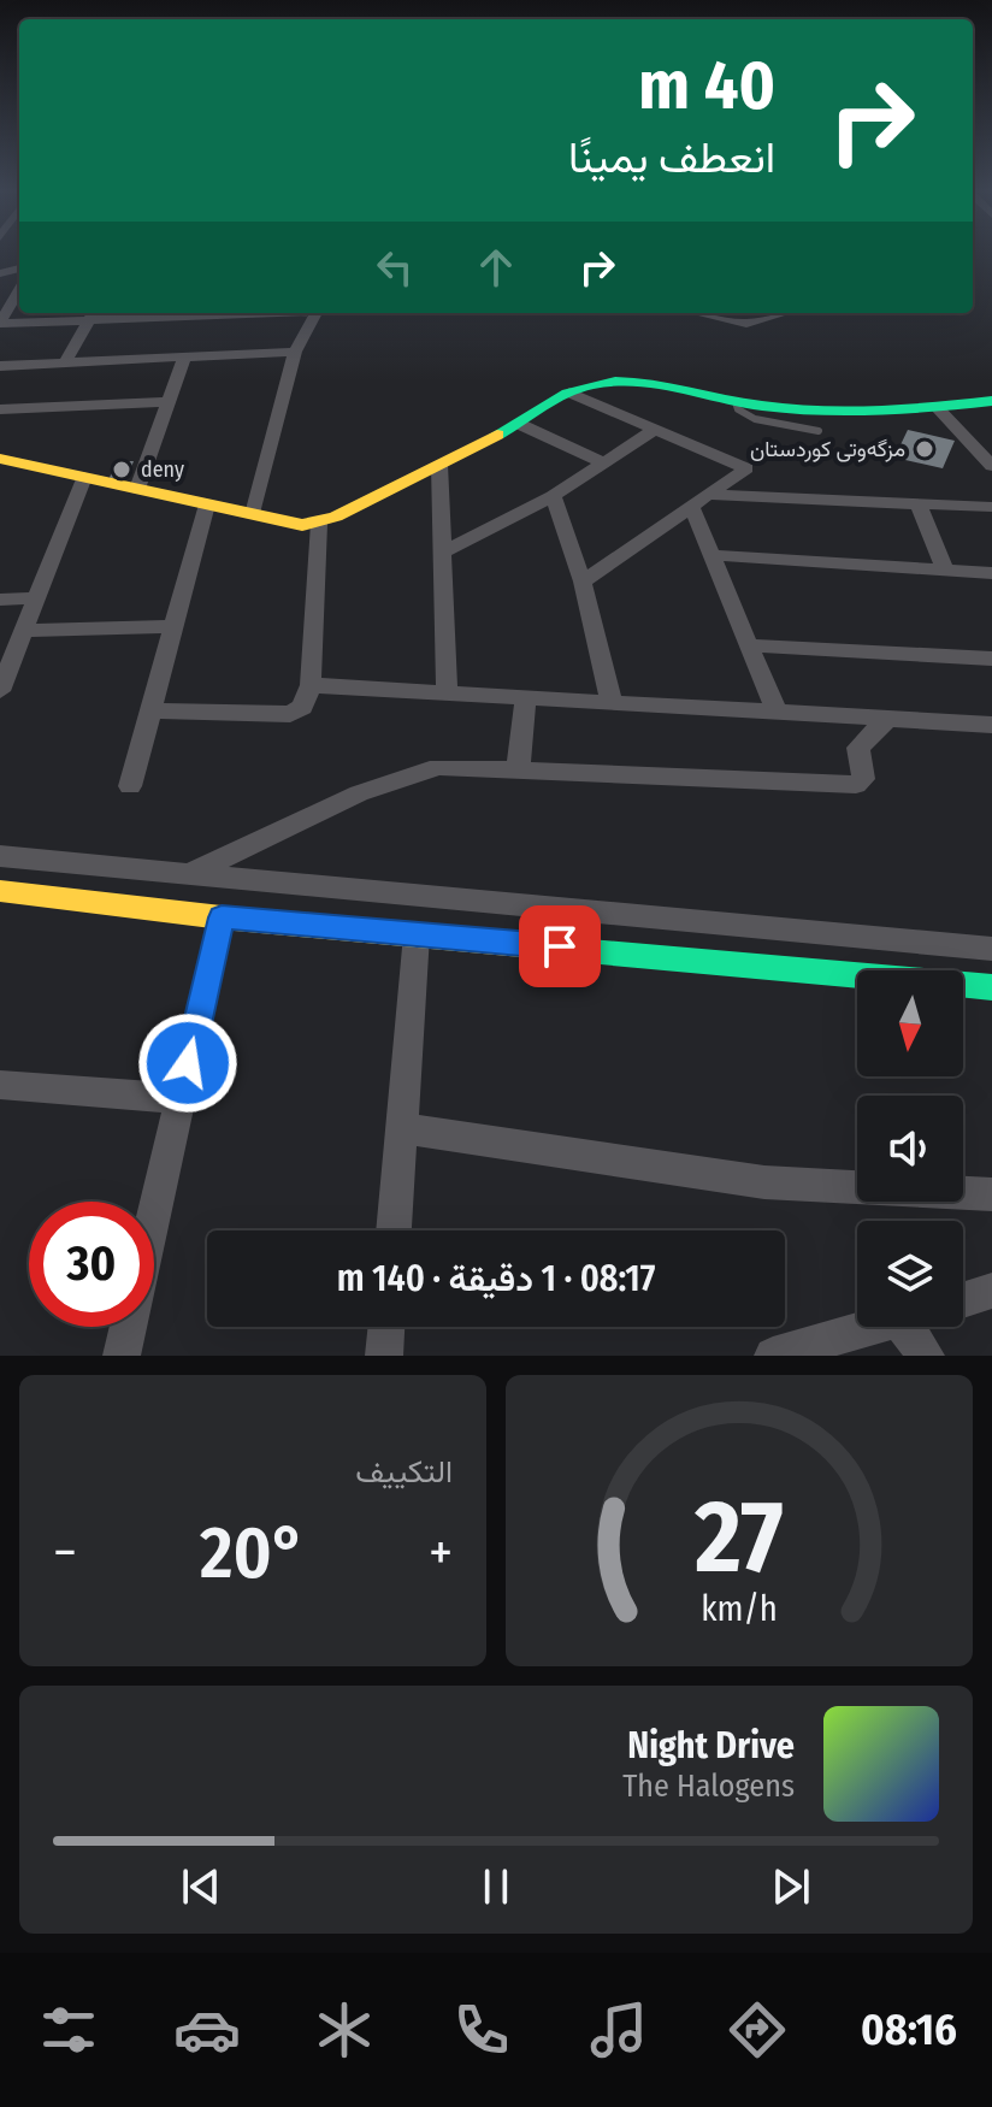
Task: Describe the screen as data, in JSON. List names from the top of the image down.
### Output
{
  "places": ["مزگەوتی کوردستان", "deny"],
  "north": "bottom",
  "page": {
    "turn": ["40 m", "انعطف يمينًا"],
    "limit": "30",
    "trip": "08:17 · 1 دقيقة · 140 m",
    "tile": "التكييف",
    "heat": ["−", "20°", "+"],
    "song": ["Night Drive", "The Halogens"],
    "tabs": "08:16",
    "gauge": ["27", "km/h"]
  }
}
